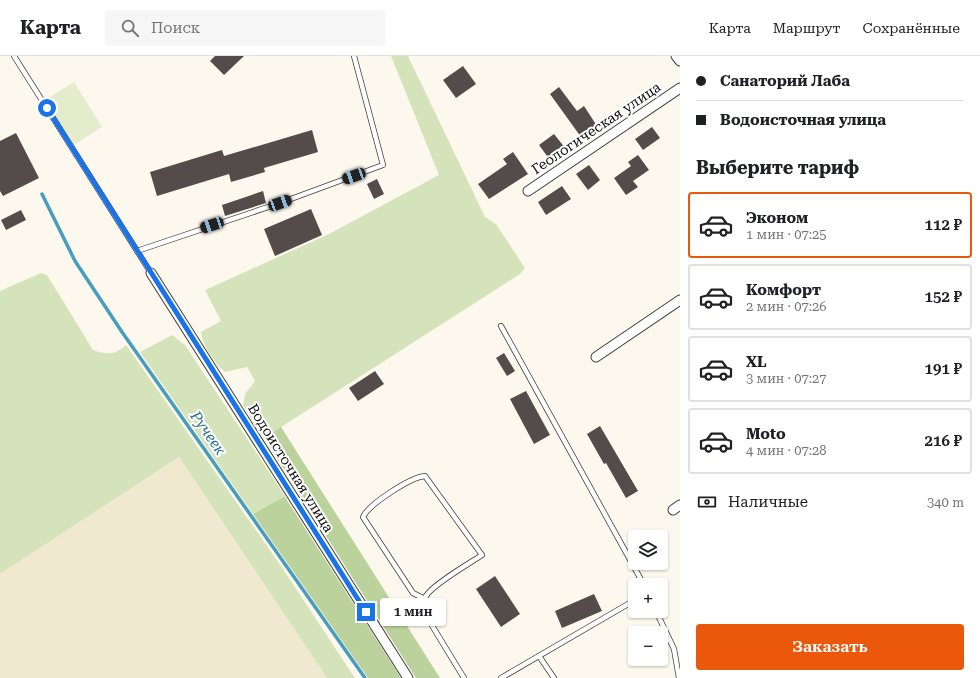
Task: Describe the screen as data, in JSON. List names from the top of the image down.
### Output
{
  "streets": {
    "street": ["Геологическая улица", "Водоисточная улица"]
  },
  "water": ["Ручеек"],
  "page": {
    "header": "Карта",
    "search": "Поиск",
    "nav": ["Карта", "Маршрут", "Сохранённые"],
    "banner": ["Санаторий Лаба", "Водоисточная улица"],
    "heading": "Выберите тариф",
    "list": [
      {
        "name": "Эконом",
        "note": "1 мин · 07:25",
        "value": "112 ₽"
      },
      {
        "name": "Комфорт",
        "note": "2 мин · 07:26",
        "value": "152 ₽"
      },
      {
        "name": "XL",
        "note": "3 мин · 07:27",
        "value": "191 ₽"
      },
      {
        "name": "Moto",
        "note": "4 мин · 07:28",
        "value": "216 ₽"
      }
    ],
    "pay": ["Наличные", "340 m"],
    "map_buttons": ["+", "−"],
    "bubble": "1 мин",
    "buttons": "Заказать"
  }
}
